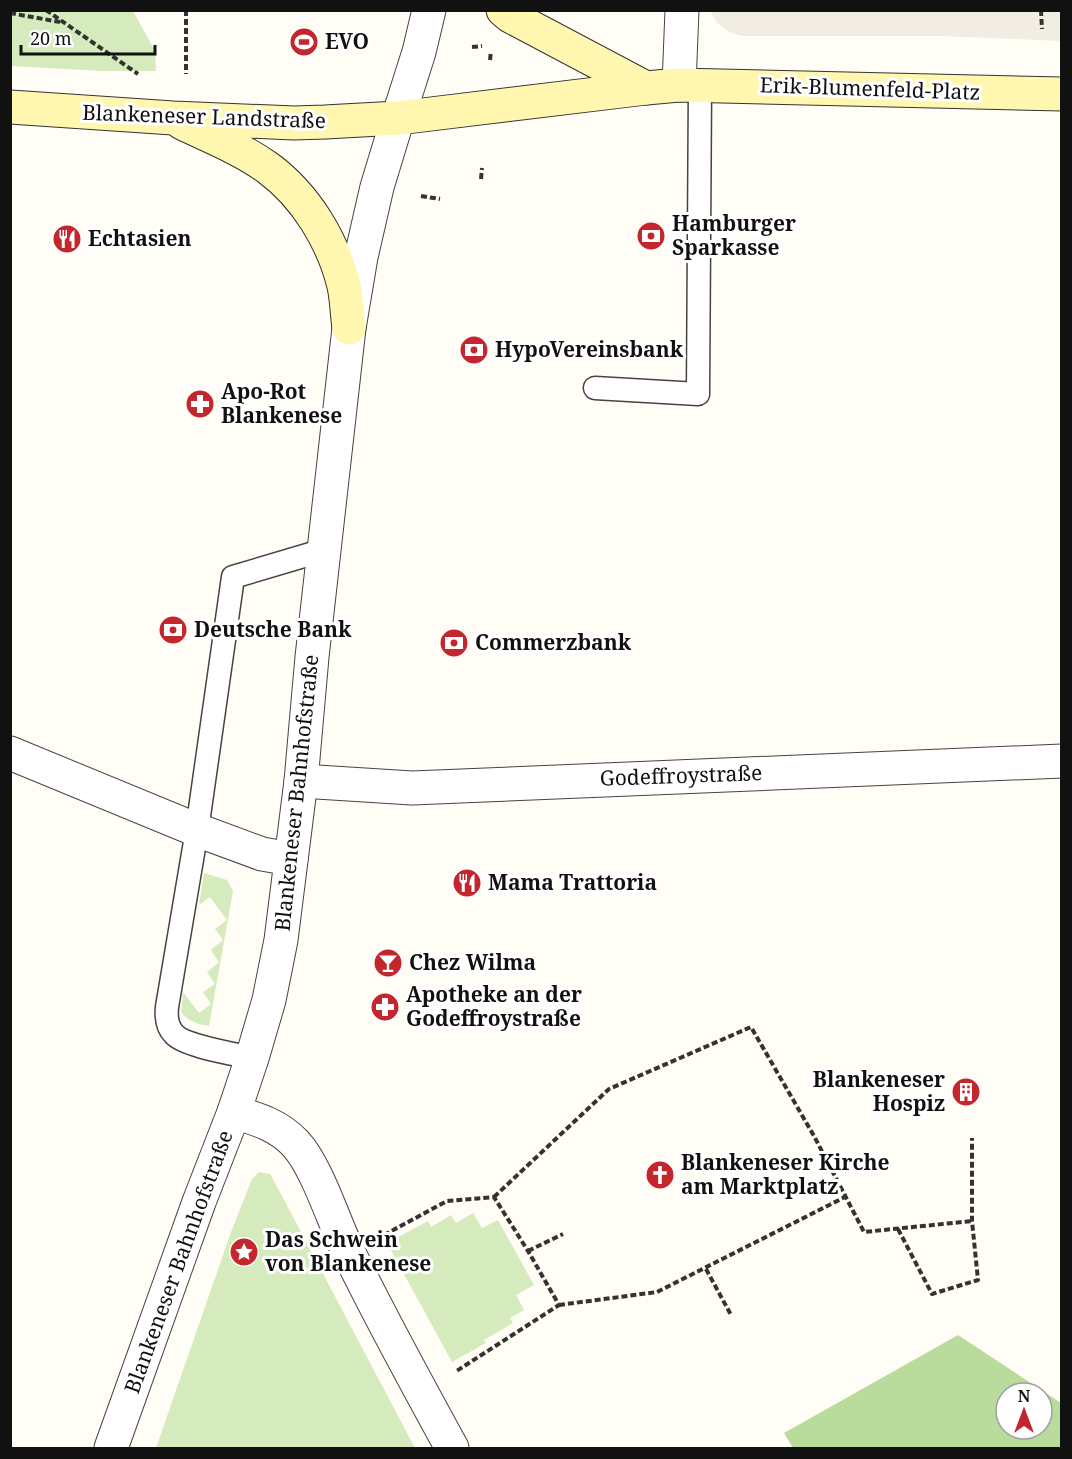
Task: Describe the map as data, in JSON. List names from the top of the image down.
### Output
{
  "streets": {
    "main road": ["Erik-Blumenfeld-Platz", "Blankeneser Landstraße"],
    "street": ["Godeffroystraße", "Blankeneser Bahnhofstraße"]
  },
  "crossings": [
    ["Erik-Blumenfeld-Platz", "Blankeneser Landstraße"],
    ["Erik-Blumenfeld-Platz", "Blankeneser Bahnhofstraße"],
    ["Blankeneser Landstraße", "Blankeneser Bahnhofstraße"],
    ["Godeffroystraße", "Blankeneser Bahnhofstraße"]
  ],
  "places": {
    "sports": ["EVO"],
    "bank": [
      "Hamburger Sparkasse",
      "HypoVereinsbank",
      "Deutsche Bank",
      "Commerzbank"
    ],
    "restaurant": ["Echtasien", "Mama Trattoria"],
    "pharmacy": ["Apo-Rot Blankenese", "Apotheke an der Godeffroystraße"],
    "bar": ["Chez Wilma"],
    "building": ["Blankeneser Hospiz"],
    "church": ["Blankeneser Kirche am Marktplatz"],
    "place": ["Das Schwein von Blankenese"]
  },
  "scale_bar": "20 m",
  "north": "top"
}
